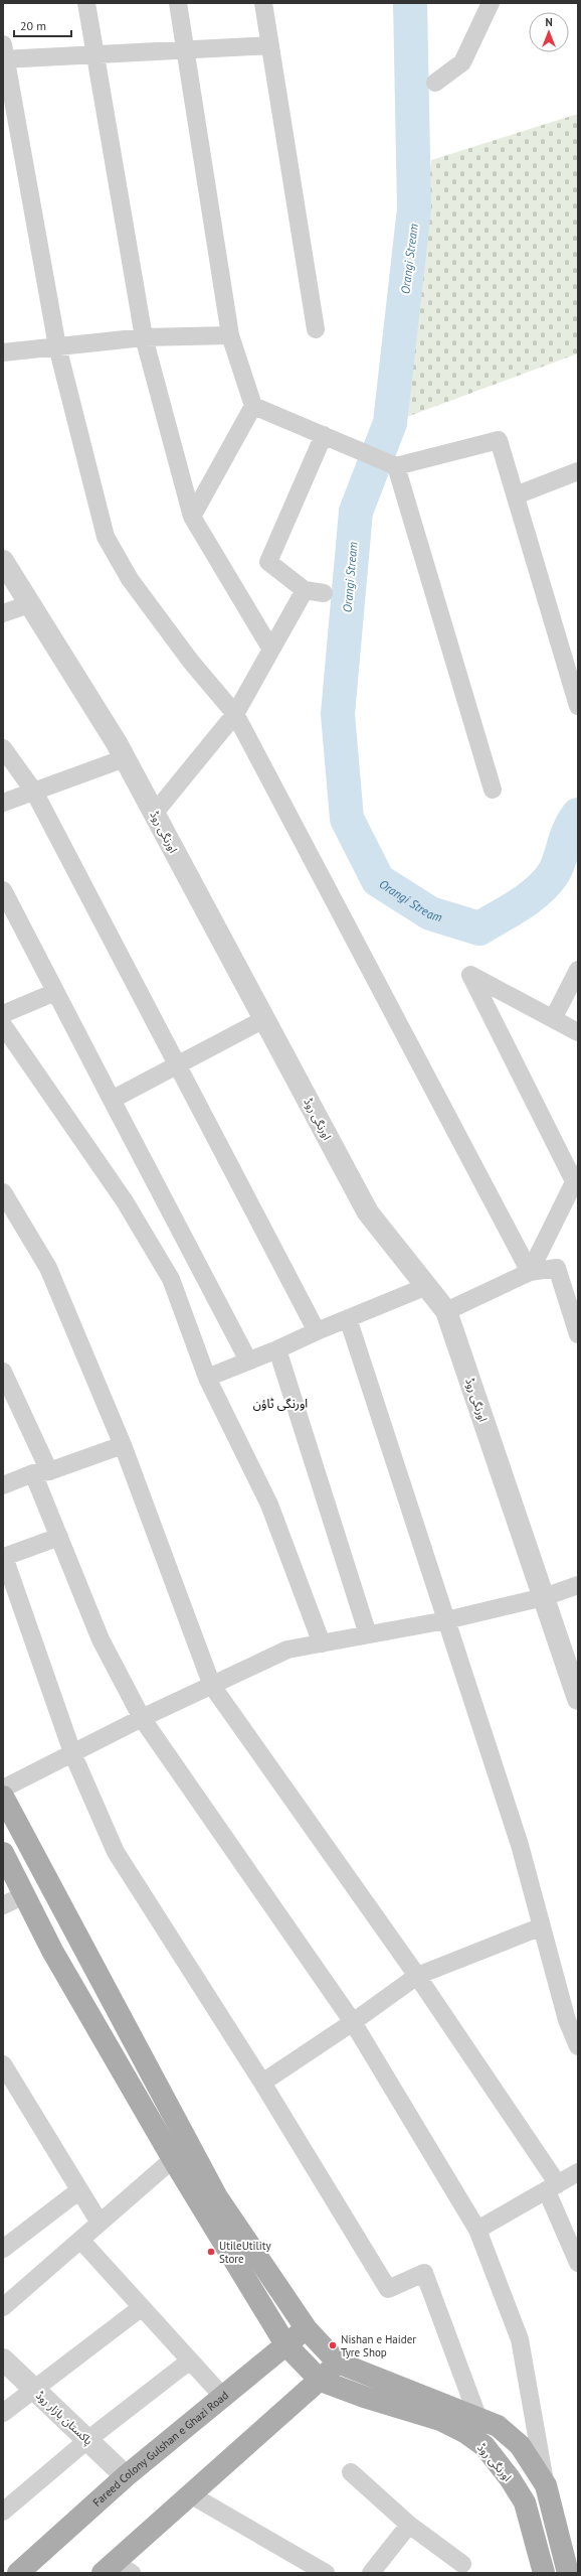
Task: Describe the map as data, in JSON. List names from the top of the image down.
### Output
{
  "streets": {
    "main road": ["اورنگی روڈ", "Fareed Colony Gulshan e Ghazi Road"],
    "street": ["پاکستان بازار روڈ"]
  },
  "crossings": [
    ["پاکستان بازار روڈ", "Fareed Colony Gulshan e Ghazi Road"]
  ],
  "districts": ["اورنگی ٹاؤن"],
  "water": ["Orangi Stream"],
  "places": ["UtileUtility Store", "Nishan e Haider Tyre Shop"],
  "scale_bar": "20 m",
  "north": "top"
}
